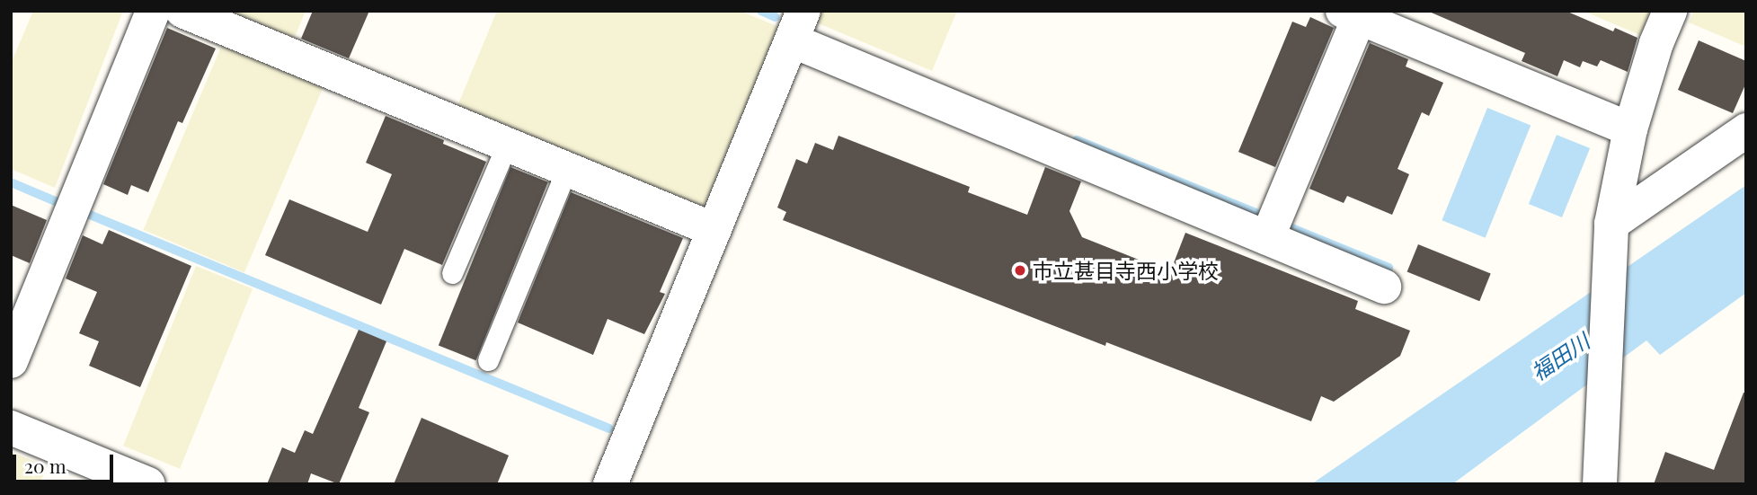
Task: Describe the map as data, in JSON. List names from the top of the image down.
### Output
{
  "water": ["福田川"],
  "places": ["市立甚目寺西小学校"],
  "scale_bar": "20 m"
}
